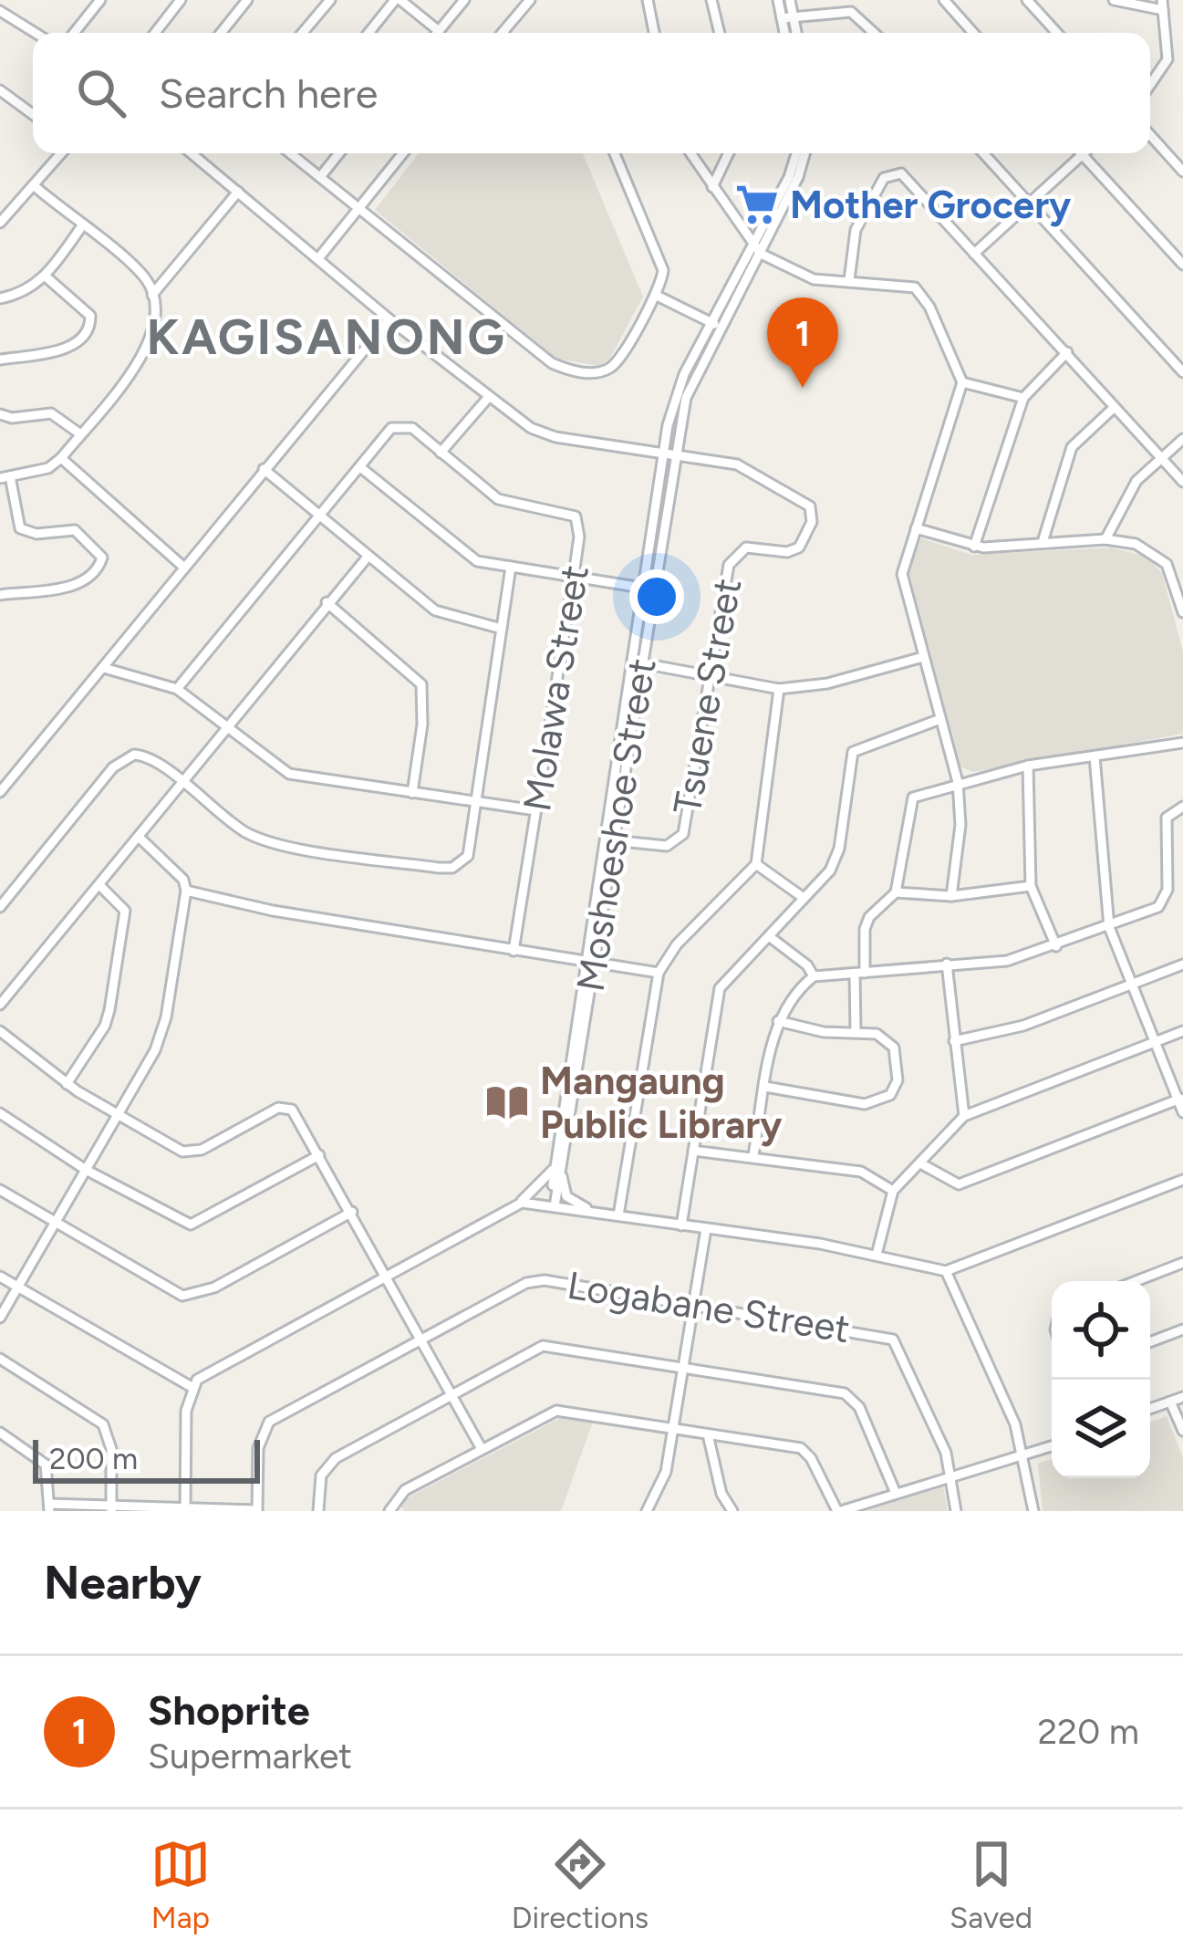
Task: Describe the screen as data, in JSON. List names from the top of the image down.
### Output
{
  "streets": {
    "street": [
      "Molawa Street",
      "Tsuene Street",
      "Moshoeshoe Street",
      "Logabane Street"
    ]
  },
  "crossings": [
    ["Tsuene Street", "Moshoeshoe Street"]
  ],
  "districts": ["KAGISANONG"],
  "places": {
    "supermarket": ["Mother Grocery"],
    "library": ["Mangaung Public Library"]
  },
  "scale_bar": "200 m",
  "page": {
    "search": "Search here",
    "pins": "1",
    "scale": "200 m",
    "heading": "Nearby",
    "list": [
      {
        "mark": "1",
        "name": "Shoprite",
        "note": "Supermarket",
        "value": "220 m"
      }
    ],
    "nav": ["Map", "Directions", "Saved"]
  }
}
